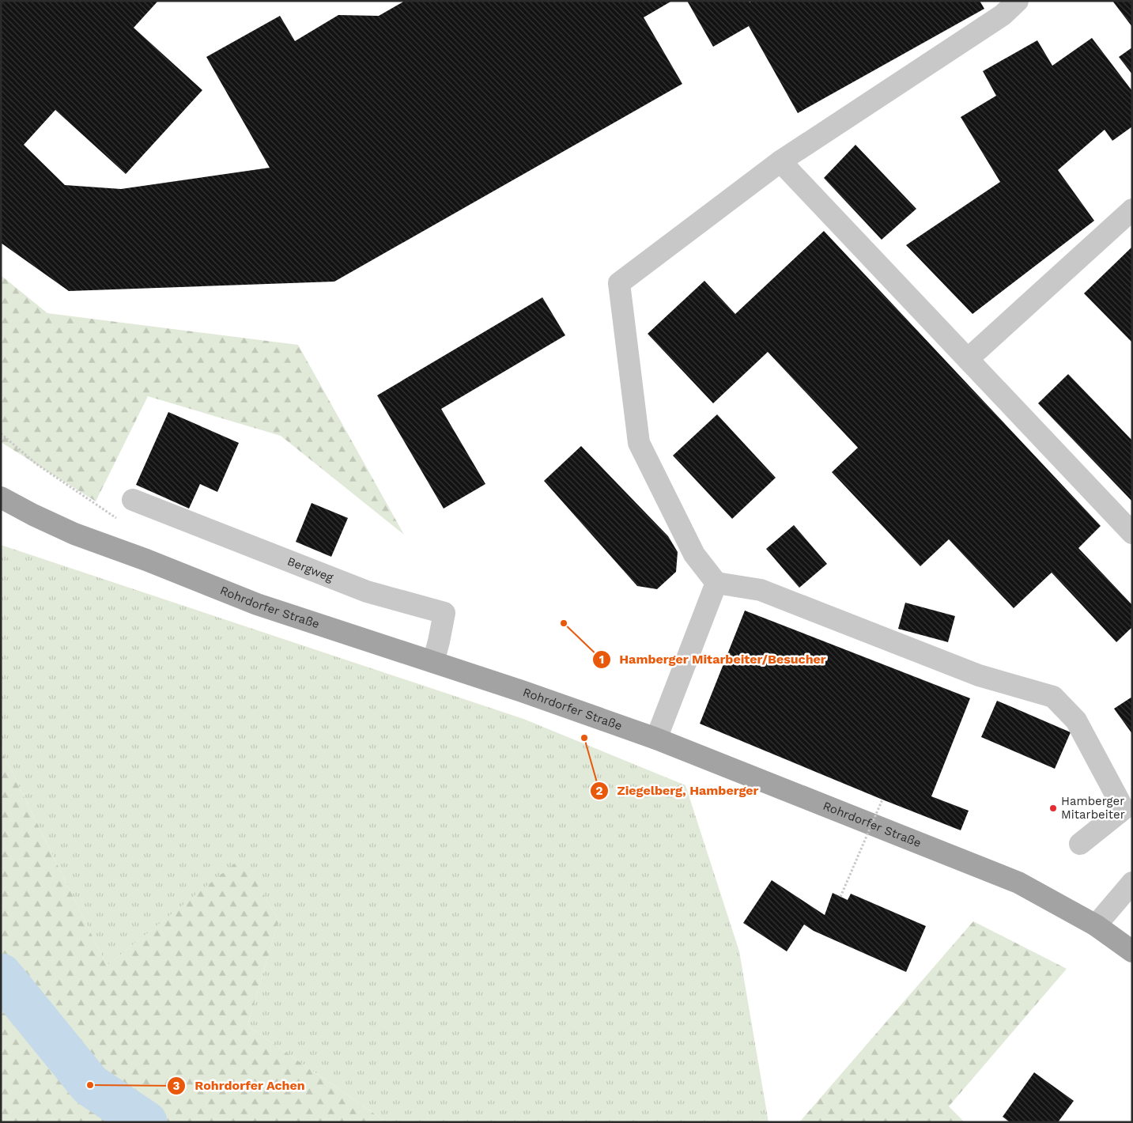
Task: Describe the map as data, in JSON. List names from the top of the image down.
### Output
{
  "streets": {
    "main road": ["Rohrdorfer Straße"],
    "street": ["Bergweg"]
  },
  "crossings": [
    ["Bergweg", "Rohrdorfer Straße"]
  ],
  "places": [
    "Hamberger Mitarbeiter/Besucher",
    "Ziegelberg, Hamberger",
    "Hamberger Mitarbeiter",
    "Rohrdorfer Achen"
  ]
}
